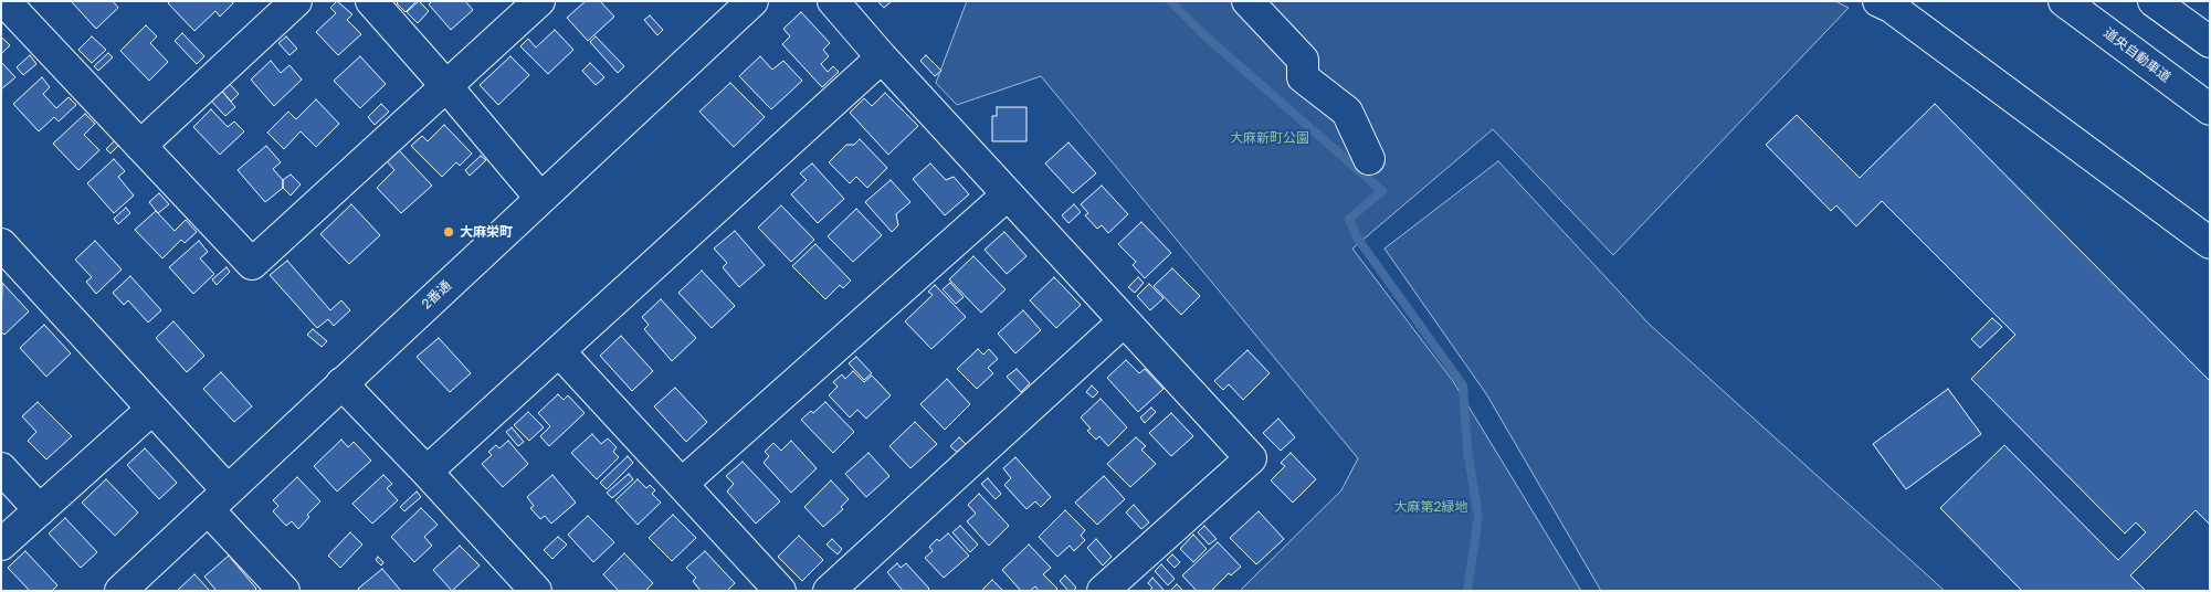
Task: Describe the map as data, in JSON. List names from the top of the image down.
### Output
{
  "streets": {
    "main road": ["道央自動車道", "2番通"]
  },
  "parks": ["大麻新町公園", "大麻第2緑地"],
  "places": ["大麻栄町"]
}
